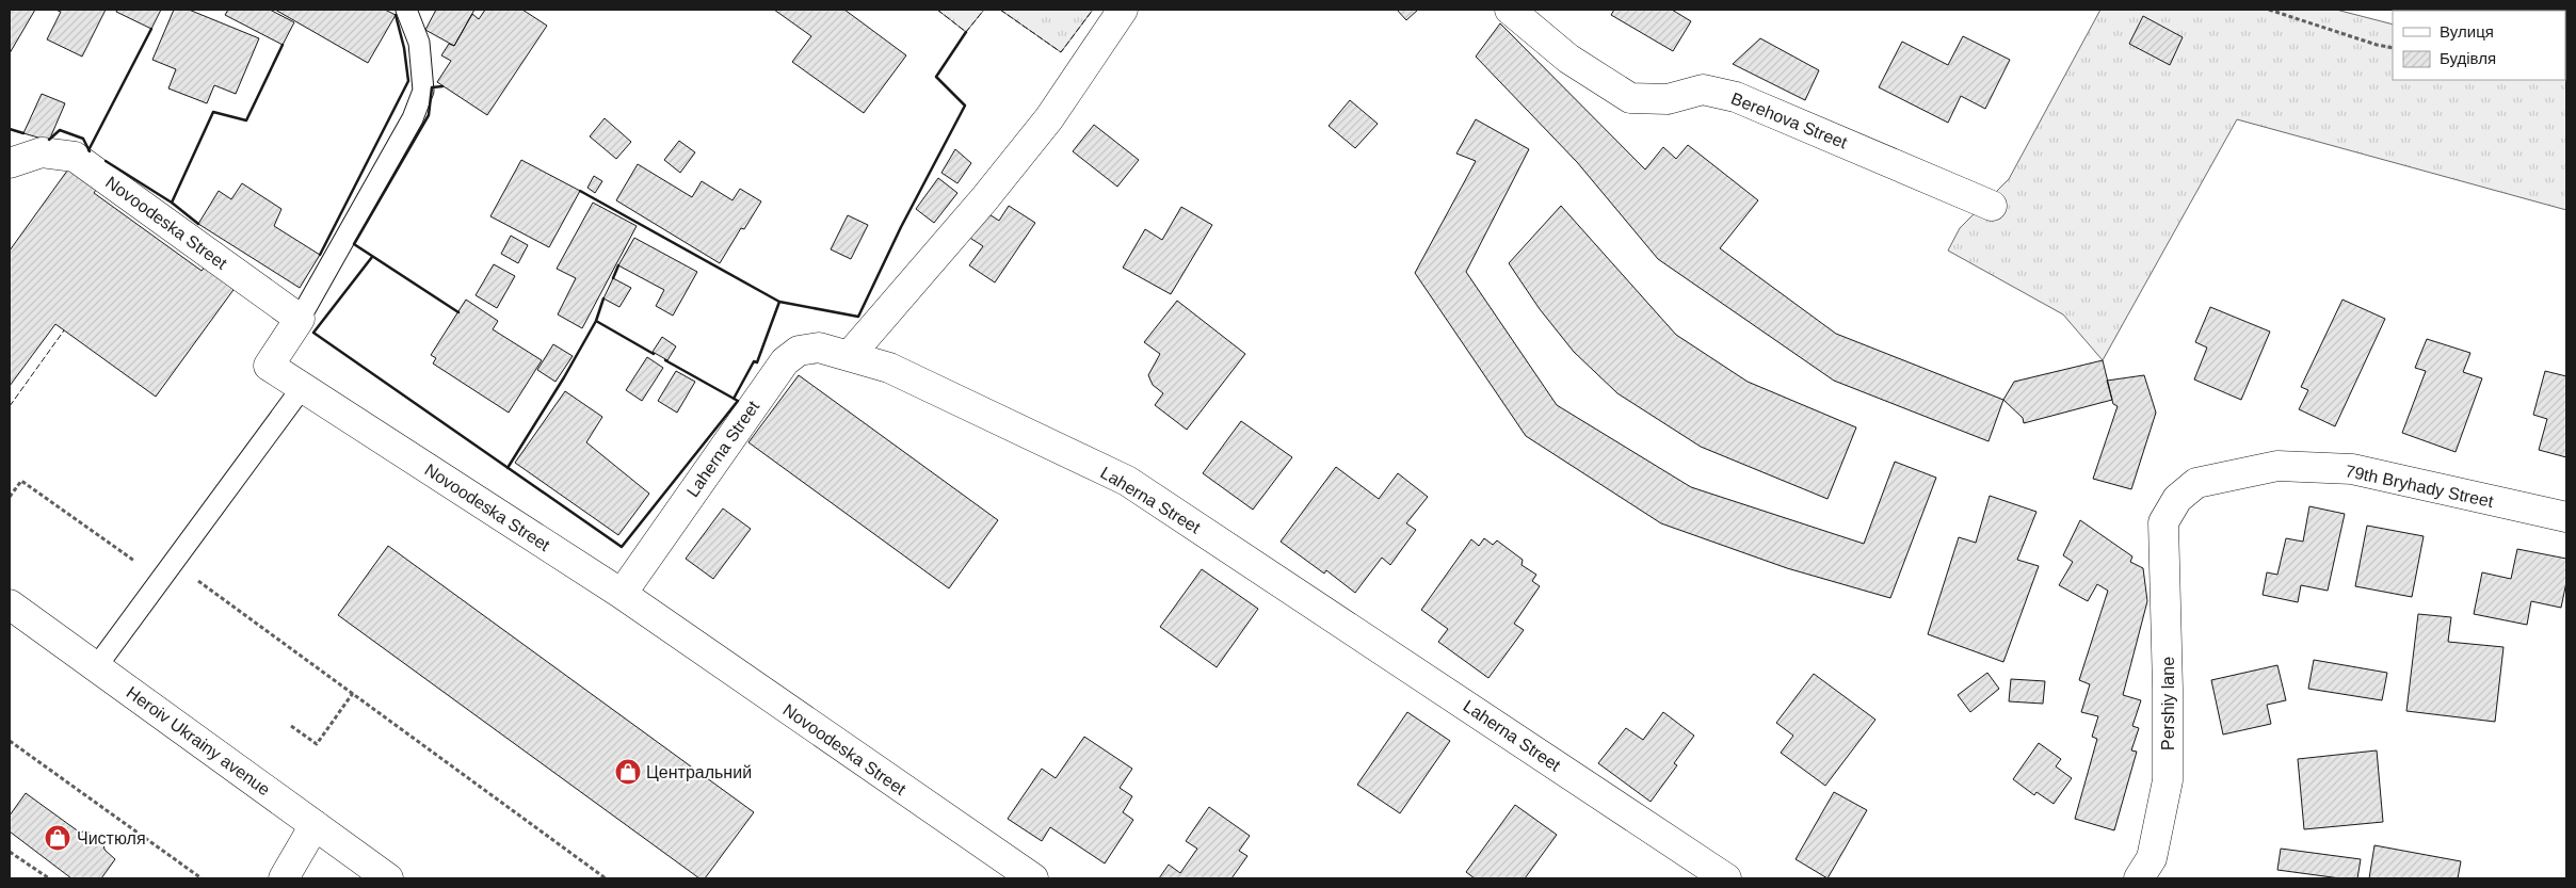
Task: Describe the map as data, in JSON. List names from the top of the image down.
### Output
{
  "streets": {
    "main road": [
      "Berehova Street",
      "Novoodeska Street",
      "Laherna Street",
      "79th Bryhady Street",
      "Pershiy lane",
      "Heroiv Ukrainy avenue"
    ]
  },
  "crossings": [
    ["Novoodeska Street", "Laherna Street"],
    ["79th Bryhady Street", "Pershiy lane"]
  ],
  "places": {
    "shop": ["Центральний", "Чистюля"]
  },
  "legend": ["Вулиця", "Будівля"]
}
